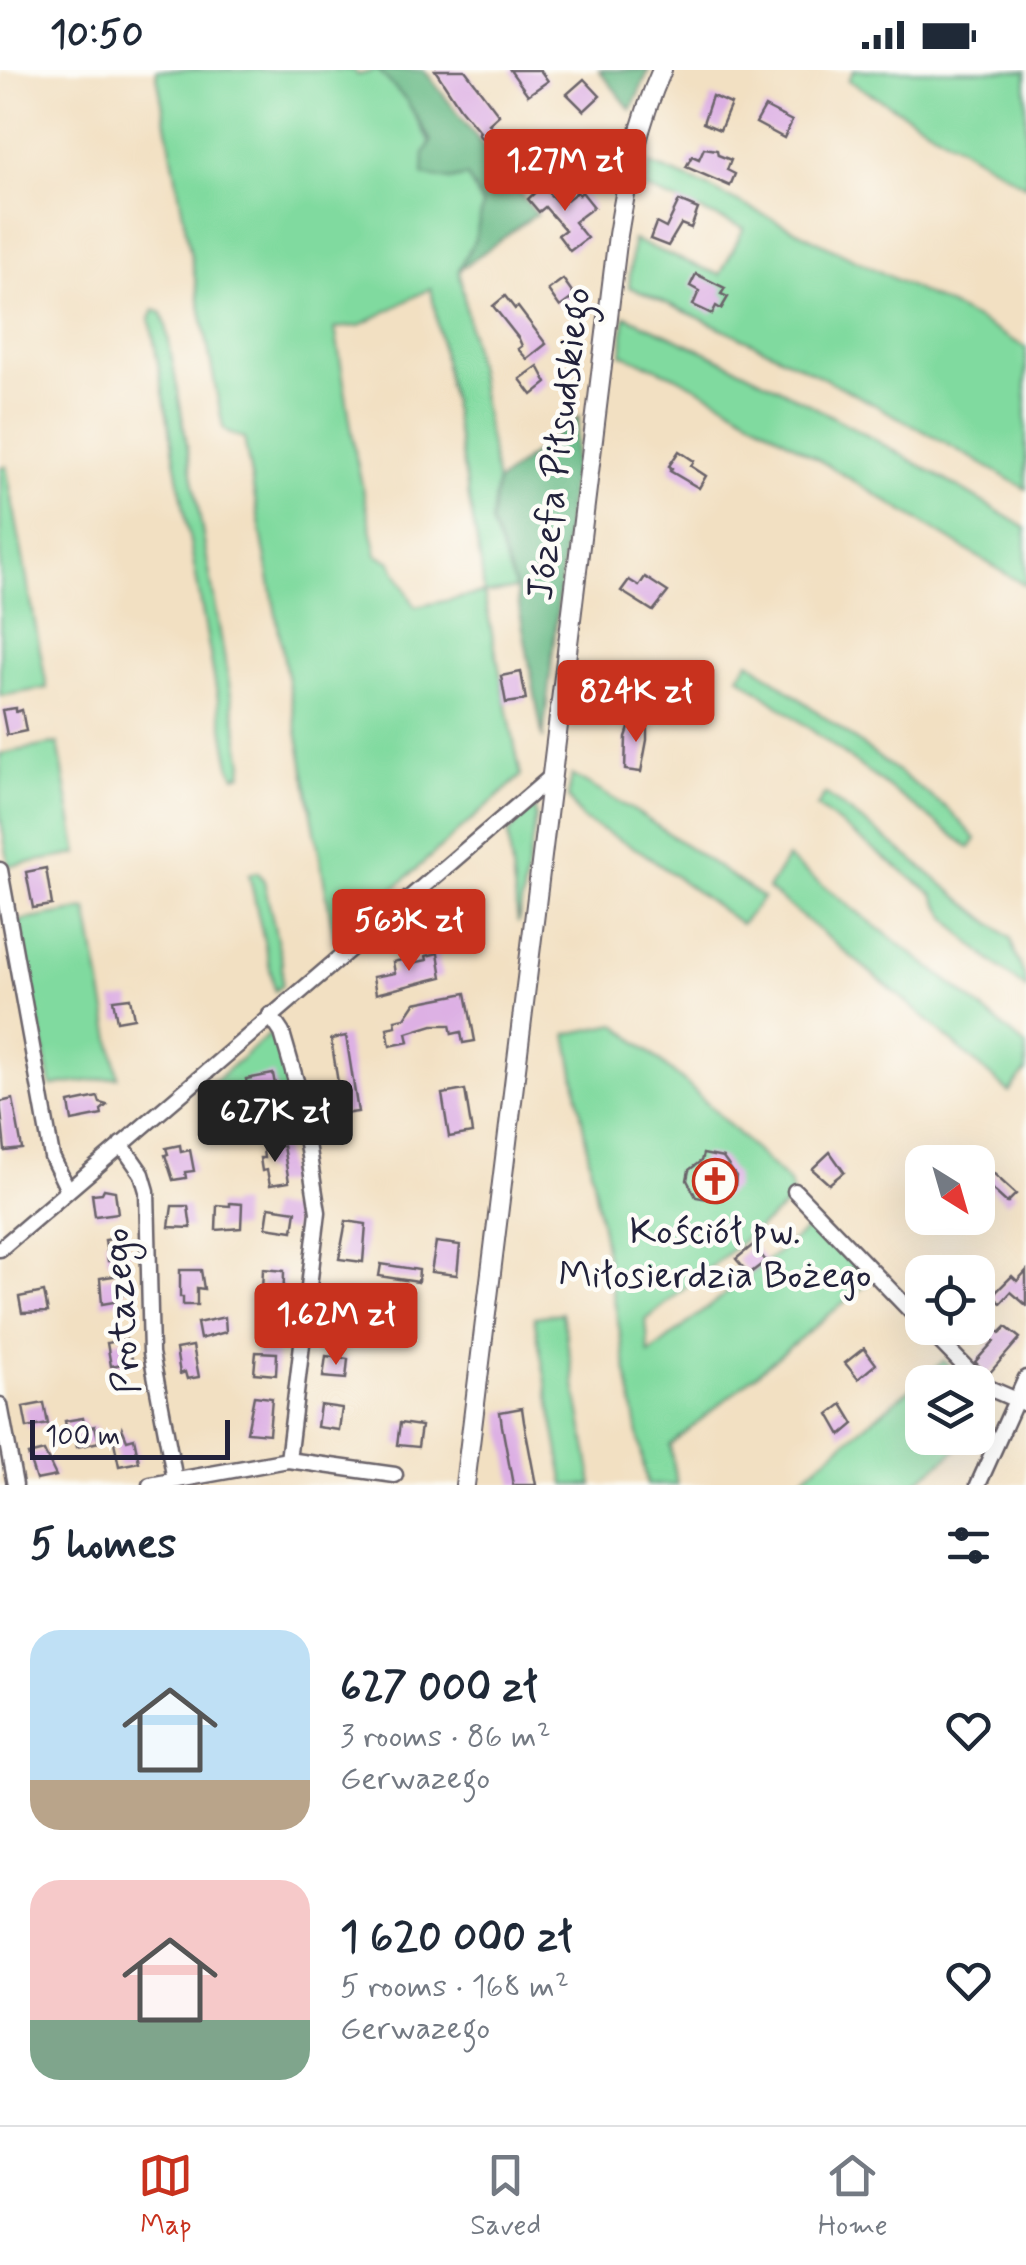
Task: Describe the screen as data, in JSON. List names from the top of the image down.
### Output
{
  "streets": {
    "street": ["Józefa Piłsudskiego", "Protazego"]
  },
  "places": {
    "church": ["Kościół pw. Miłosierdzia Bożego"]
  },
  "scale_bar": "100 m",
  "north": "bottom right",
  "page": {
    "status": "10:50",
    "price": [
      "1.27M zł",
      "824K zł",
      "563K zł",
      "627K zł",
      "1.62M zł"
    ],
    "scale": "100 m",
    "heading": "5 homes",
    "list": [
      {
        "name": "627 000 zł",
        "note": "3 rooms · 86 m² · Gerwazego"
      },
      {
        "name": "1 620 000 zł",
        "note": "5 rooms · 168 m² · Gerwazego"
      }
    ],
    "tabs": ["Map", "Saved", "Home"]
  }
}
